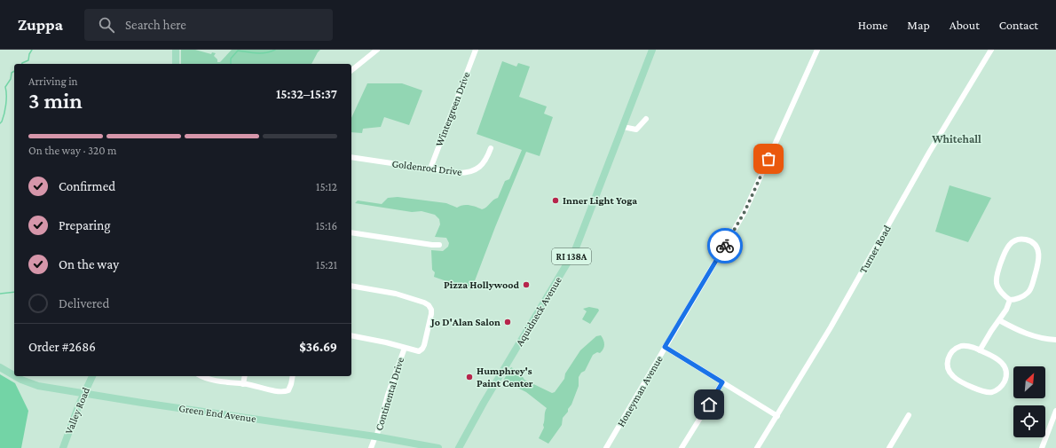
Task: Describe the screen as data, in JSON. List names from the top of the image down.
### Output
{
  "streets": {
    "main road": [
      "RI 138A",
      "Aquidneck Avenue",
      "Valley Road",
      "Green End Avenue"
    ],
    "street": [
      "Wintergreen Drive",
      "Goldenrod Drive",
      "Turner Road",
      "Honeyman Avenue",
      "Continental Drive"
    ]
  },
  "crossings": [
    ["Wintergreen Drive", "Goldenrod Drive"],
    ["Continental Drive", "Green End Avenue"],
    ["Valley Road", "Green End Avenue"]
  ],
  "districts": ["Whitehall"],
  "places": [
    "Inner Light Yoga",
    "Pizza Hollywood",
    "Jo D'Alan Salon",
    "Humphrey's Paint Center"
  ],
  "north": "top right",
  "page": {
    "header": "Zuppa",
    "search": "Search here",
    "nav": [
      "Home",
      "Map",
      "About",
      "Contact"
    ],
    "heading": ["3 min", "Arriving in", "15:32–15:37"],
    "panel": ["Order #2686", "$36.69"],
    "bar": "On the way · 320 m",
    "list": [
      ["Confirmed", "15:12"],
      ["Preparing", "15:16"],
      ["On the way", "15:21"],
      "Delivered"
    ]
  }
}
